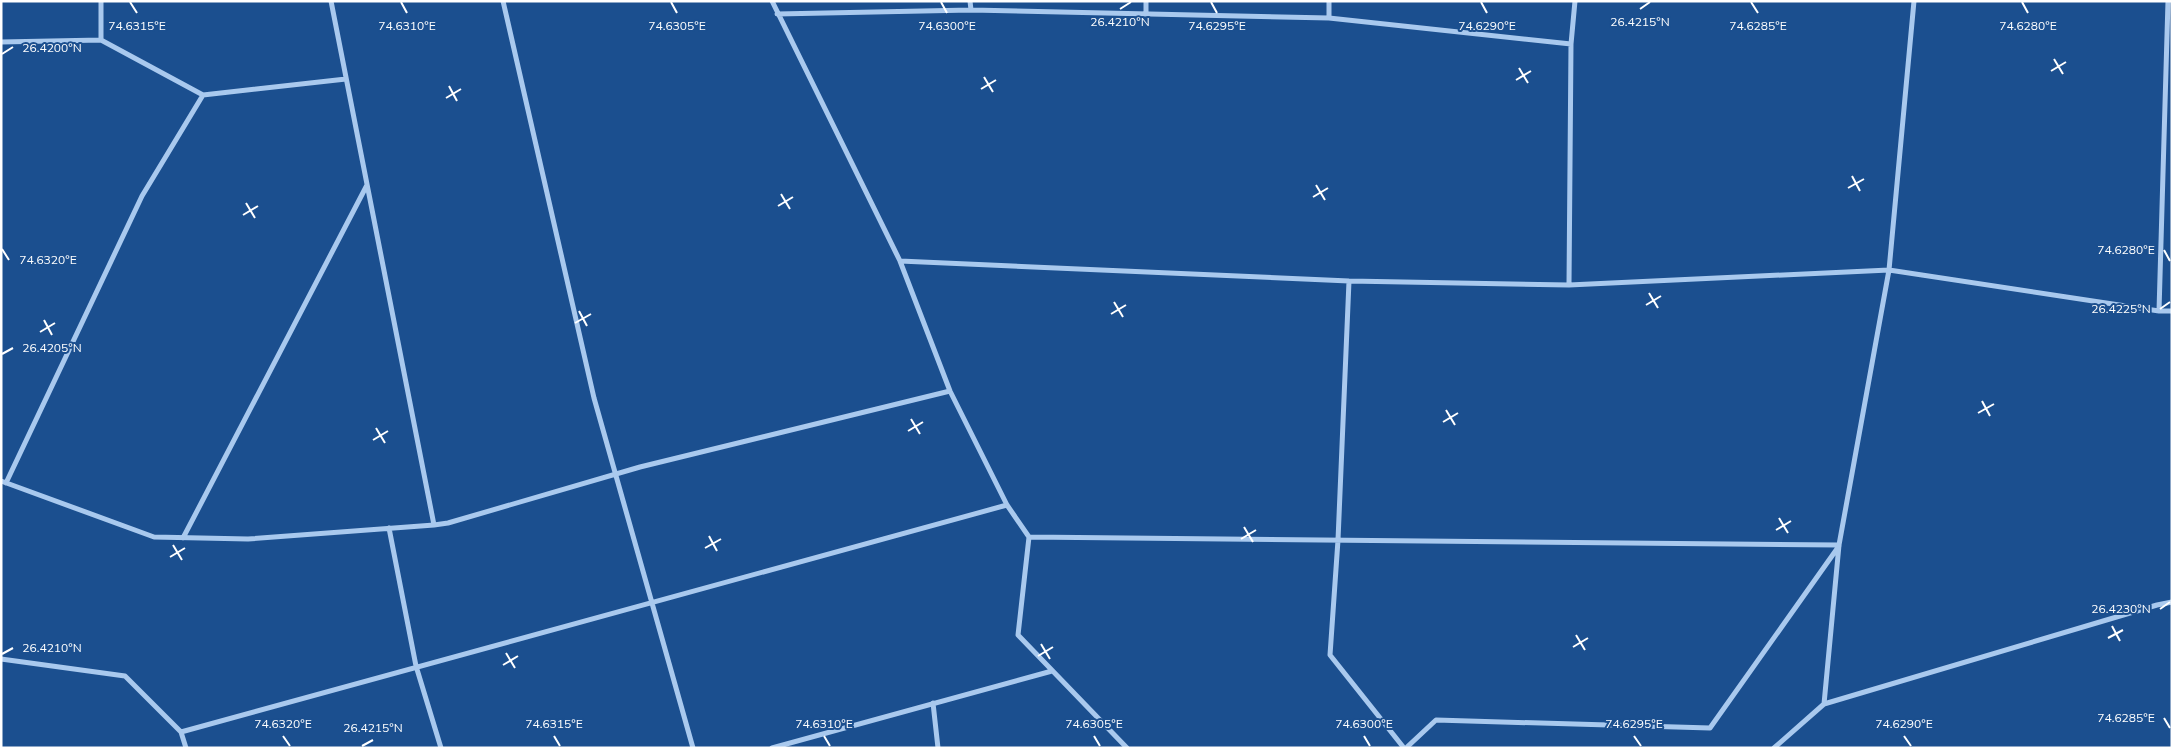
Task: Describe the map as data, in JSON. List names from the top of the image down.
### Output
{
  "coordinates": [
    "26.4210°N",
    "26.4215°N",
    "74.6290°E",
    "74.6280°E",
    "74.6315°E",
    "74.6310°E",
    "74.6305°E",
    "74.6300°E",
    "74.6295°E",
    "74.6285°E",
    "26.4200°N",
    "74.6320°E",
    "26.4225°N",
    "26.4205°N",
    "26.4230°N"
  ]
}
